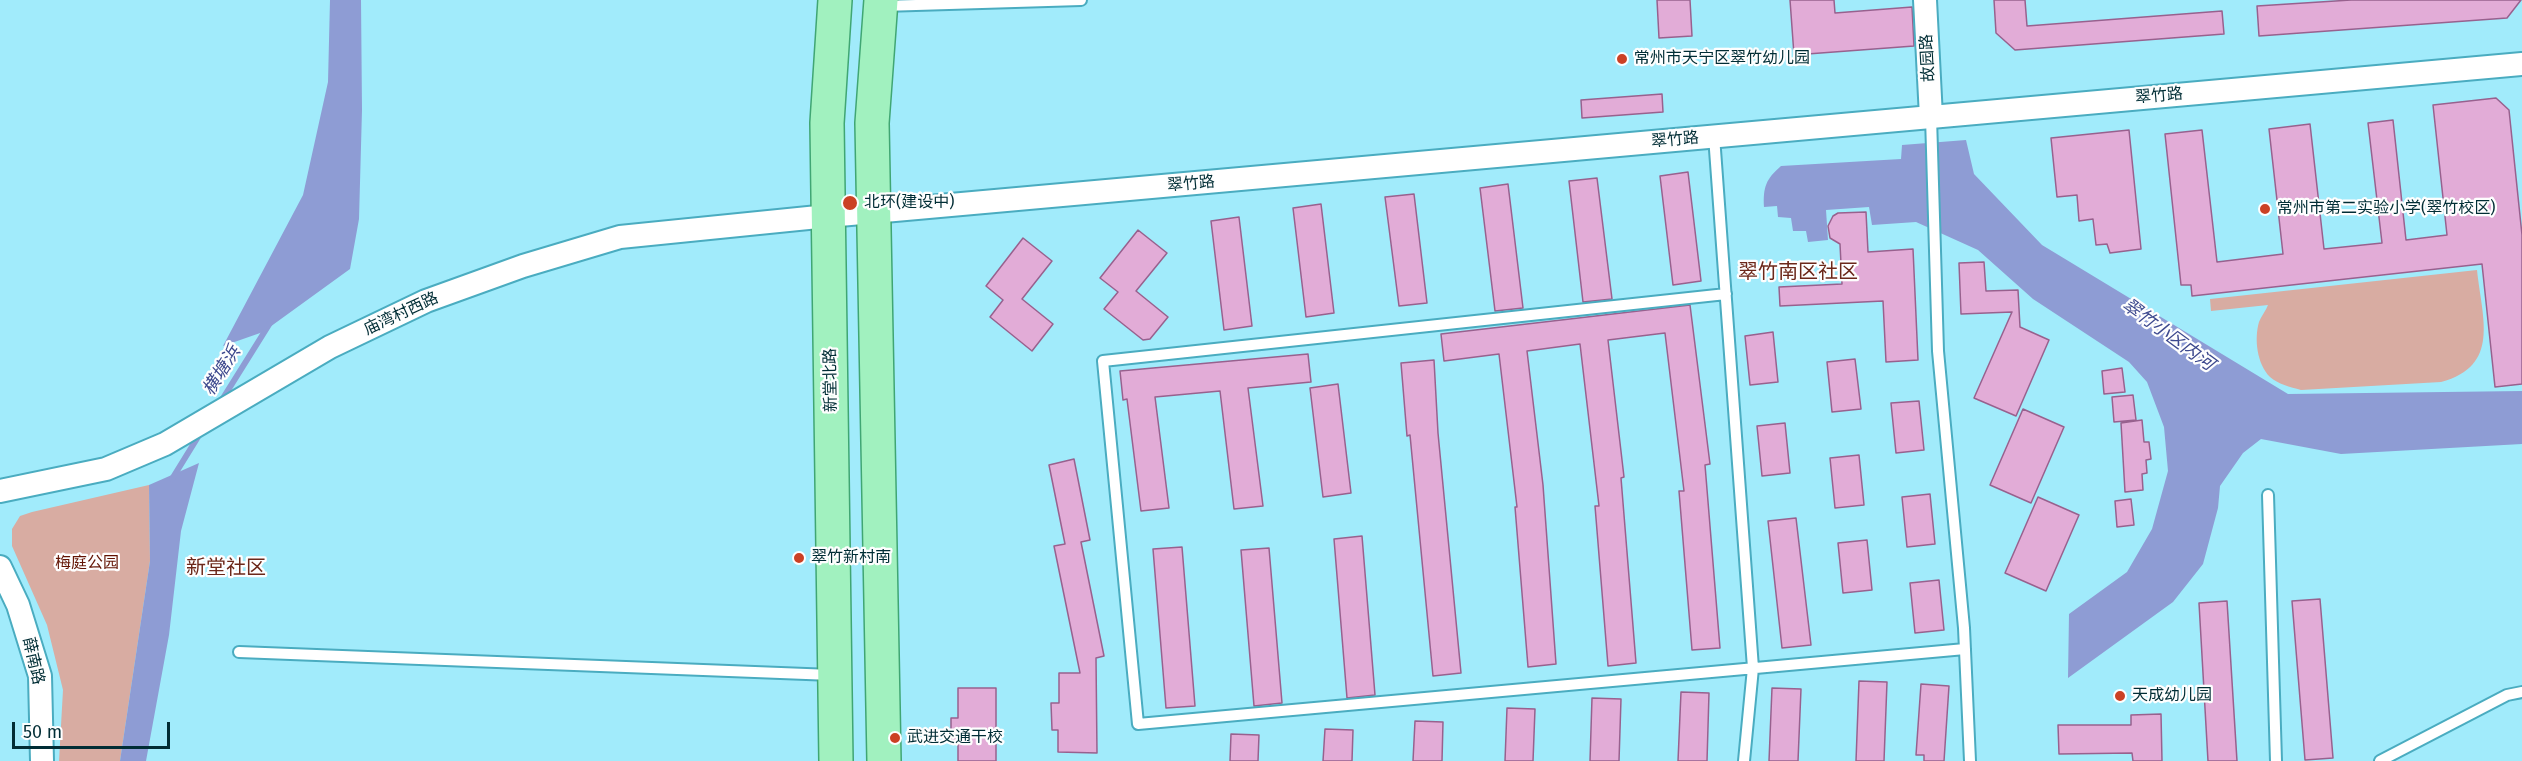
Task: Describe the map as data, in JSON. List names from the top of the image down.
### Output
{
  "streets": {
    "main road": ["新堂北路"],
    "street": [
      "故园路",
      "翠竹路",
      "庙湾村西路",
      "薛南路"
    ]
  },
  "crossings": [
    ["故园路", "翠竹路"],
    ["翠竹路", "庙湾村西路"],
    ["翠竹路", "新堂北路"],
    ["庙湾村西路", "新堂北路"]
  ],
  "districts": ["翠竹南区社区", "新堂社区"],
  "water": ["翠竹小区内河", "横塘浜"],
  "parks": ["梅庭公园"],
  "places": [
    "常州市天宁区翠竹幼儿园",
    "北环(建设中)",
    "常州市第二实验小学(翠竹校区)",
    "翠竹新村南",
    "天成幼儿园",
    "武进交通干校"
  ],
  "scale_bar": "50 m"
}
